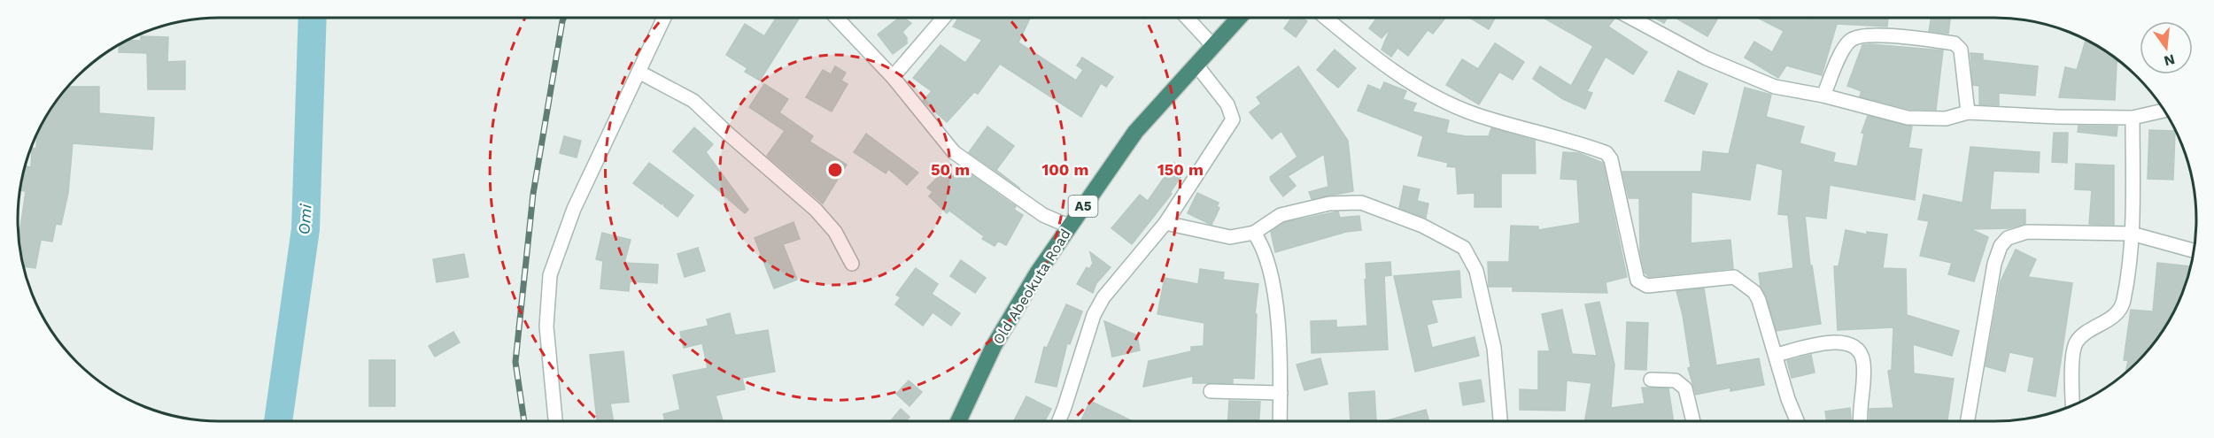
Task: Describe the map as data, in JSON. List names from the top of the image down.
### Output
{
  "streets": {
    "highway": ["A5", "Old Abeokuta Road"]
  },
  "water": ["Omi"],
  "north": "bottom",
  "rings": ["50 m", "100 m", "150 m"]
}
